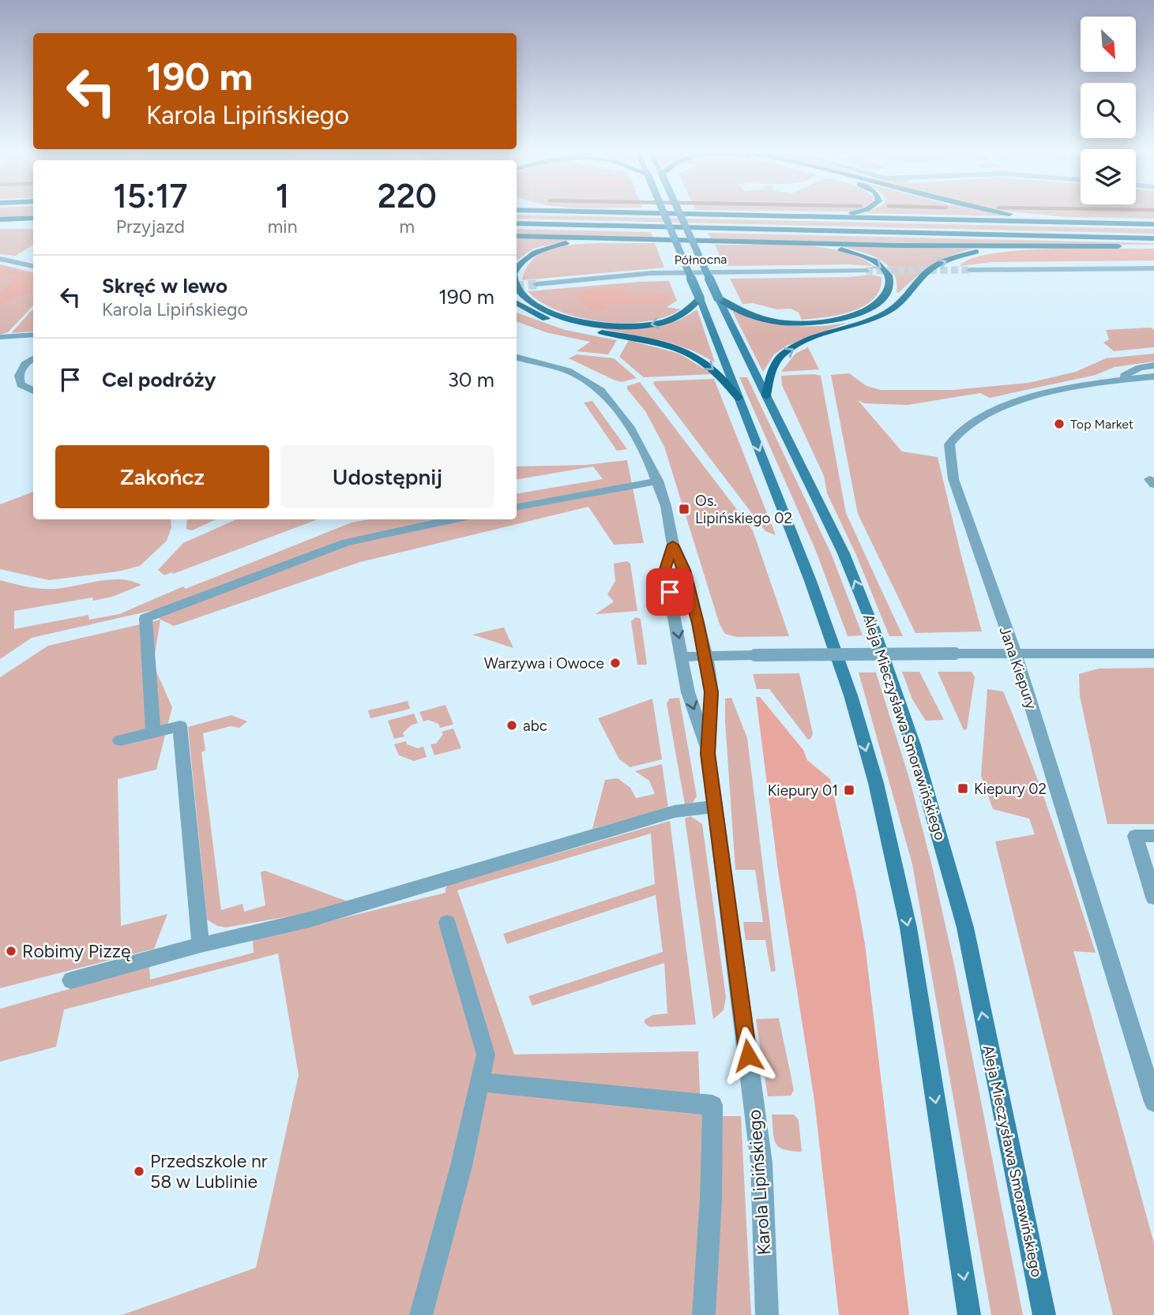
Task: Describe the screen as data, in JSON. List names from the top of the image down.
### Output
{
  "streets": {
    "main road": ["Aleja Mieczysława Smorawińskiego"],
    "street": ["Północna", "Jana Kiepury", "Karola Lipińskiego"]
  },
  "places": {
    "other": [
      "Top Market",
      "Warzywa i Owoce",
      "abc",
      "Robimy Pizzę",
      "Przedszkole nr 58 w Lublinie"
    ],
    "transit": ["Os. Lipińskiego 02", "Kiepury 02", "Kiepury 01"]
  },
  "north": "bottom right",
  "page": {
    "turn": ["190 m", "Karola Lipińskiego"],
    "eta": [
      "15:17",
      "Przyjazd",
      "1",
      "min",
      "220",
      "m"
    ],
    "list": [
      {
        "name": "Skręć w lewo",
        "note": "Karola Lipińskiego",
        "value": "190 m"
      },
      {
        "name": "Cel podróży",
        "value": "30 m"
      }
    ],
    "buttons": ["Zakończ", "Udostępnij"]
  }
}
